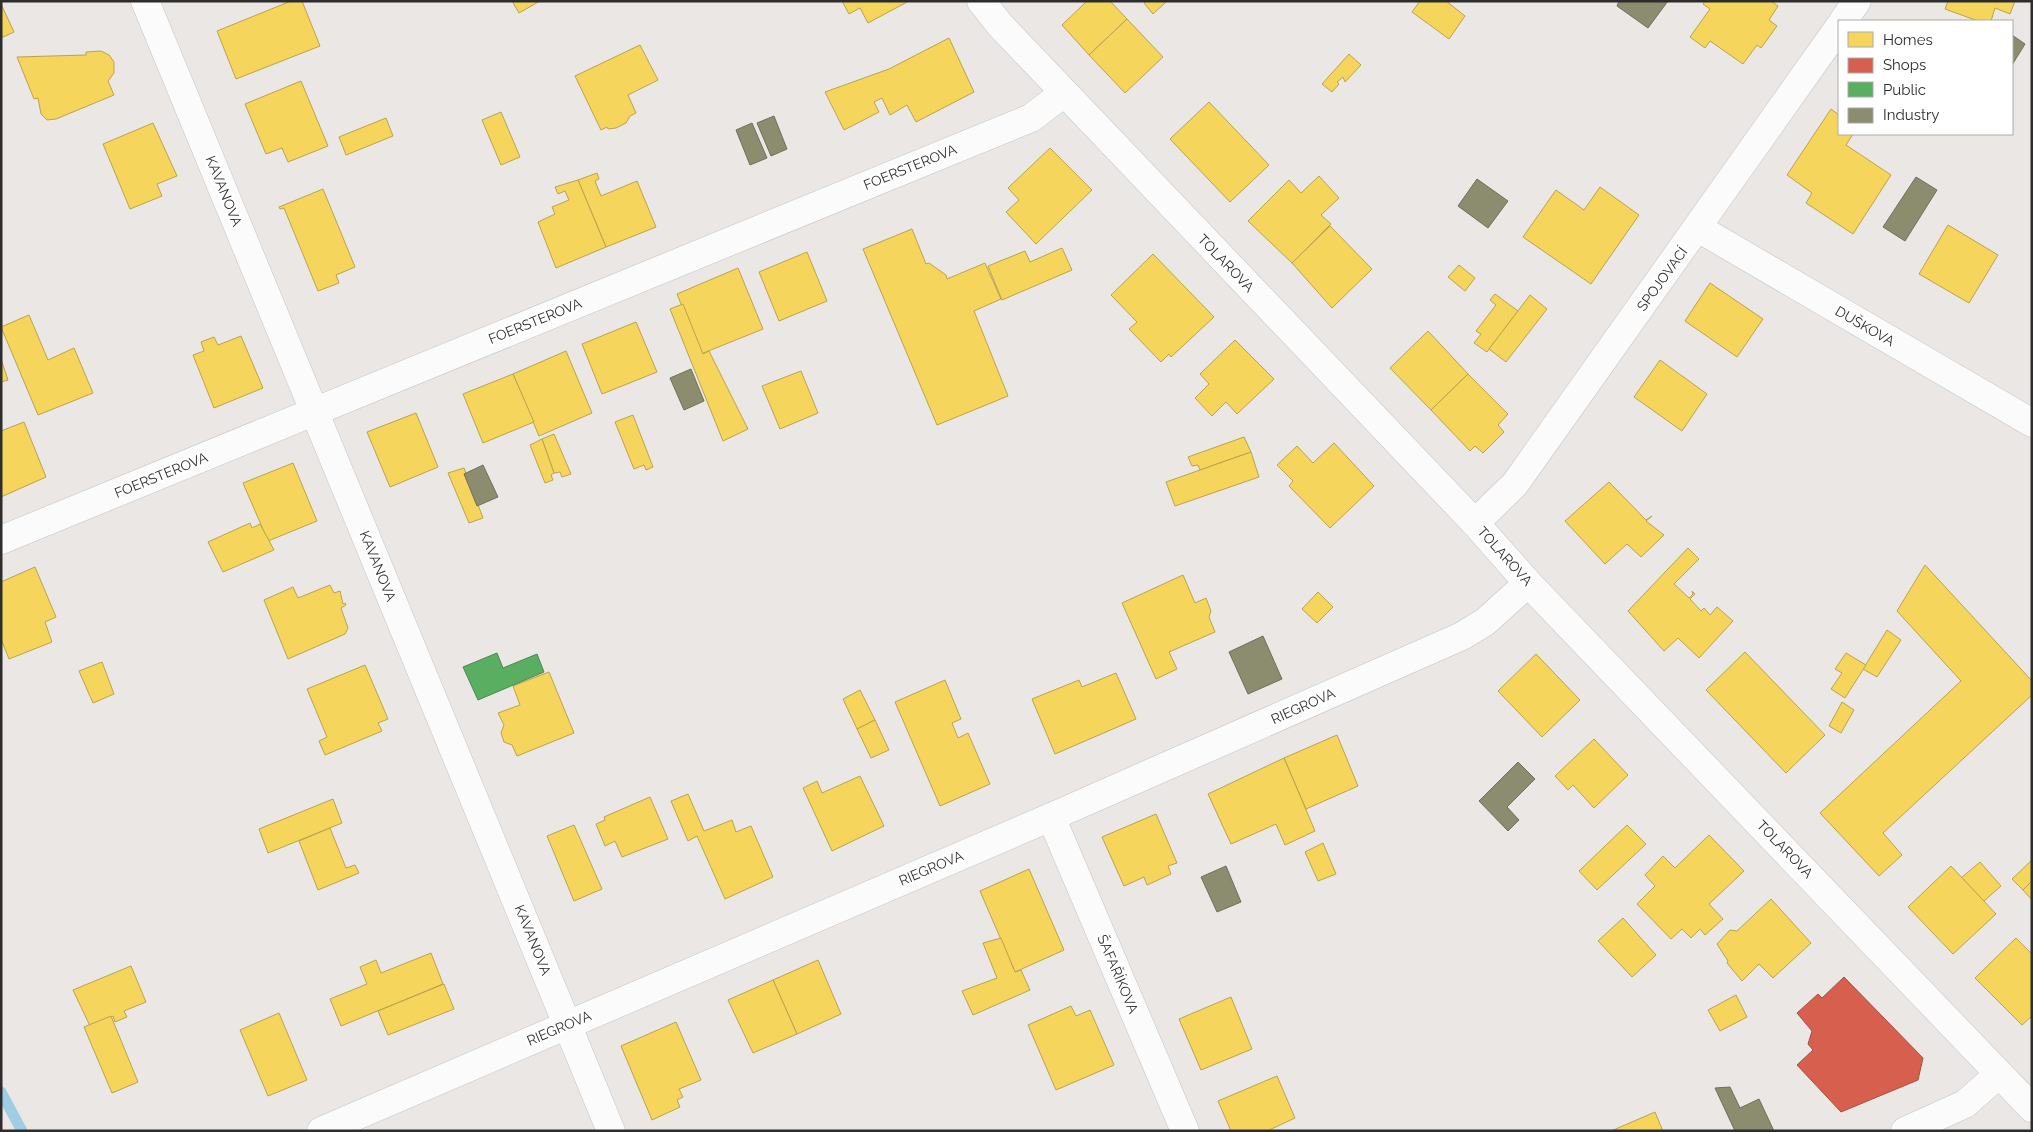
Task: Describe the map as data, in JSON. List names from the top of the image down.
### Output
{
  "streets": {
    "street": [
      "FOERSTEROVA",
      "KAVANOVA",
      "TOLAROVA",
      "SPOJOVACÍ",
      "DUŠKOVA",
      "RIEGROVA",
      "ŠAFAŘÍKOVA"
    ]
  },
  "crossings": [
    ["FOERSTEROVA", "KAVANOVA"],
    ["FOERSTEROVA", "TOLAROVA"],
    ["KAVANOVA", "RIEGROVA"],
    ["TOLAROVA", "SPOJOVACÍ"],
    ["TOLAROVA", "RIEGROVA"],
    ["SPOJOVACÍ", "DUŠKOVA"],
    ["RIEGROVA", "ŠAFAŘÍKOVA"]
  ],
  "legend": [
    "Homes",
    "Shops",
    "Public",
    "Industry"
  ]
}
